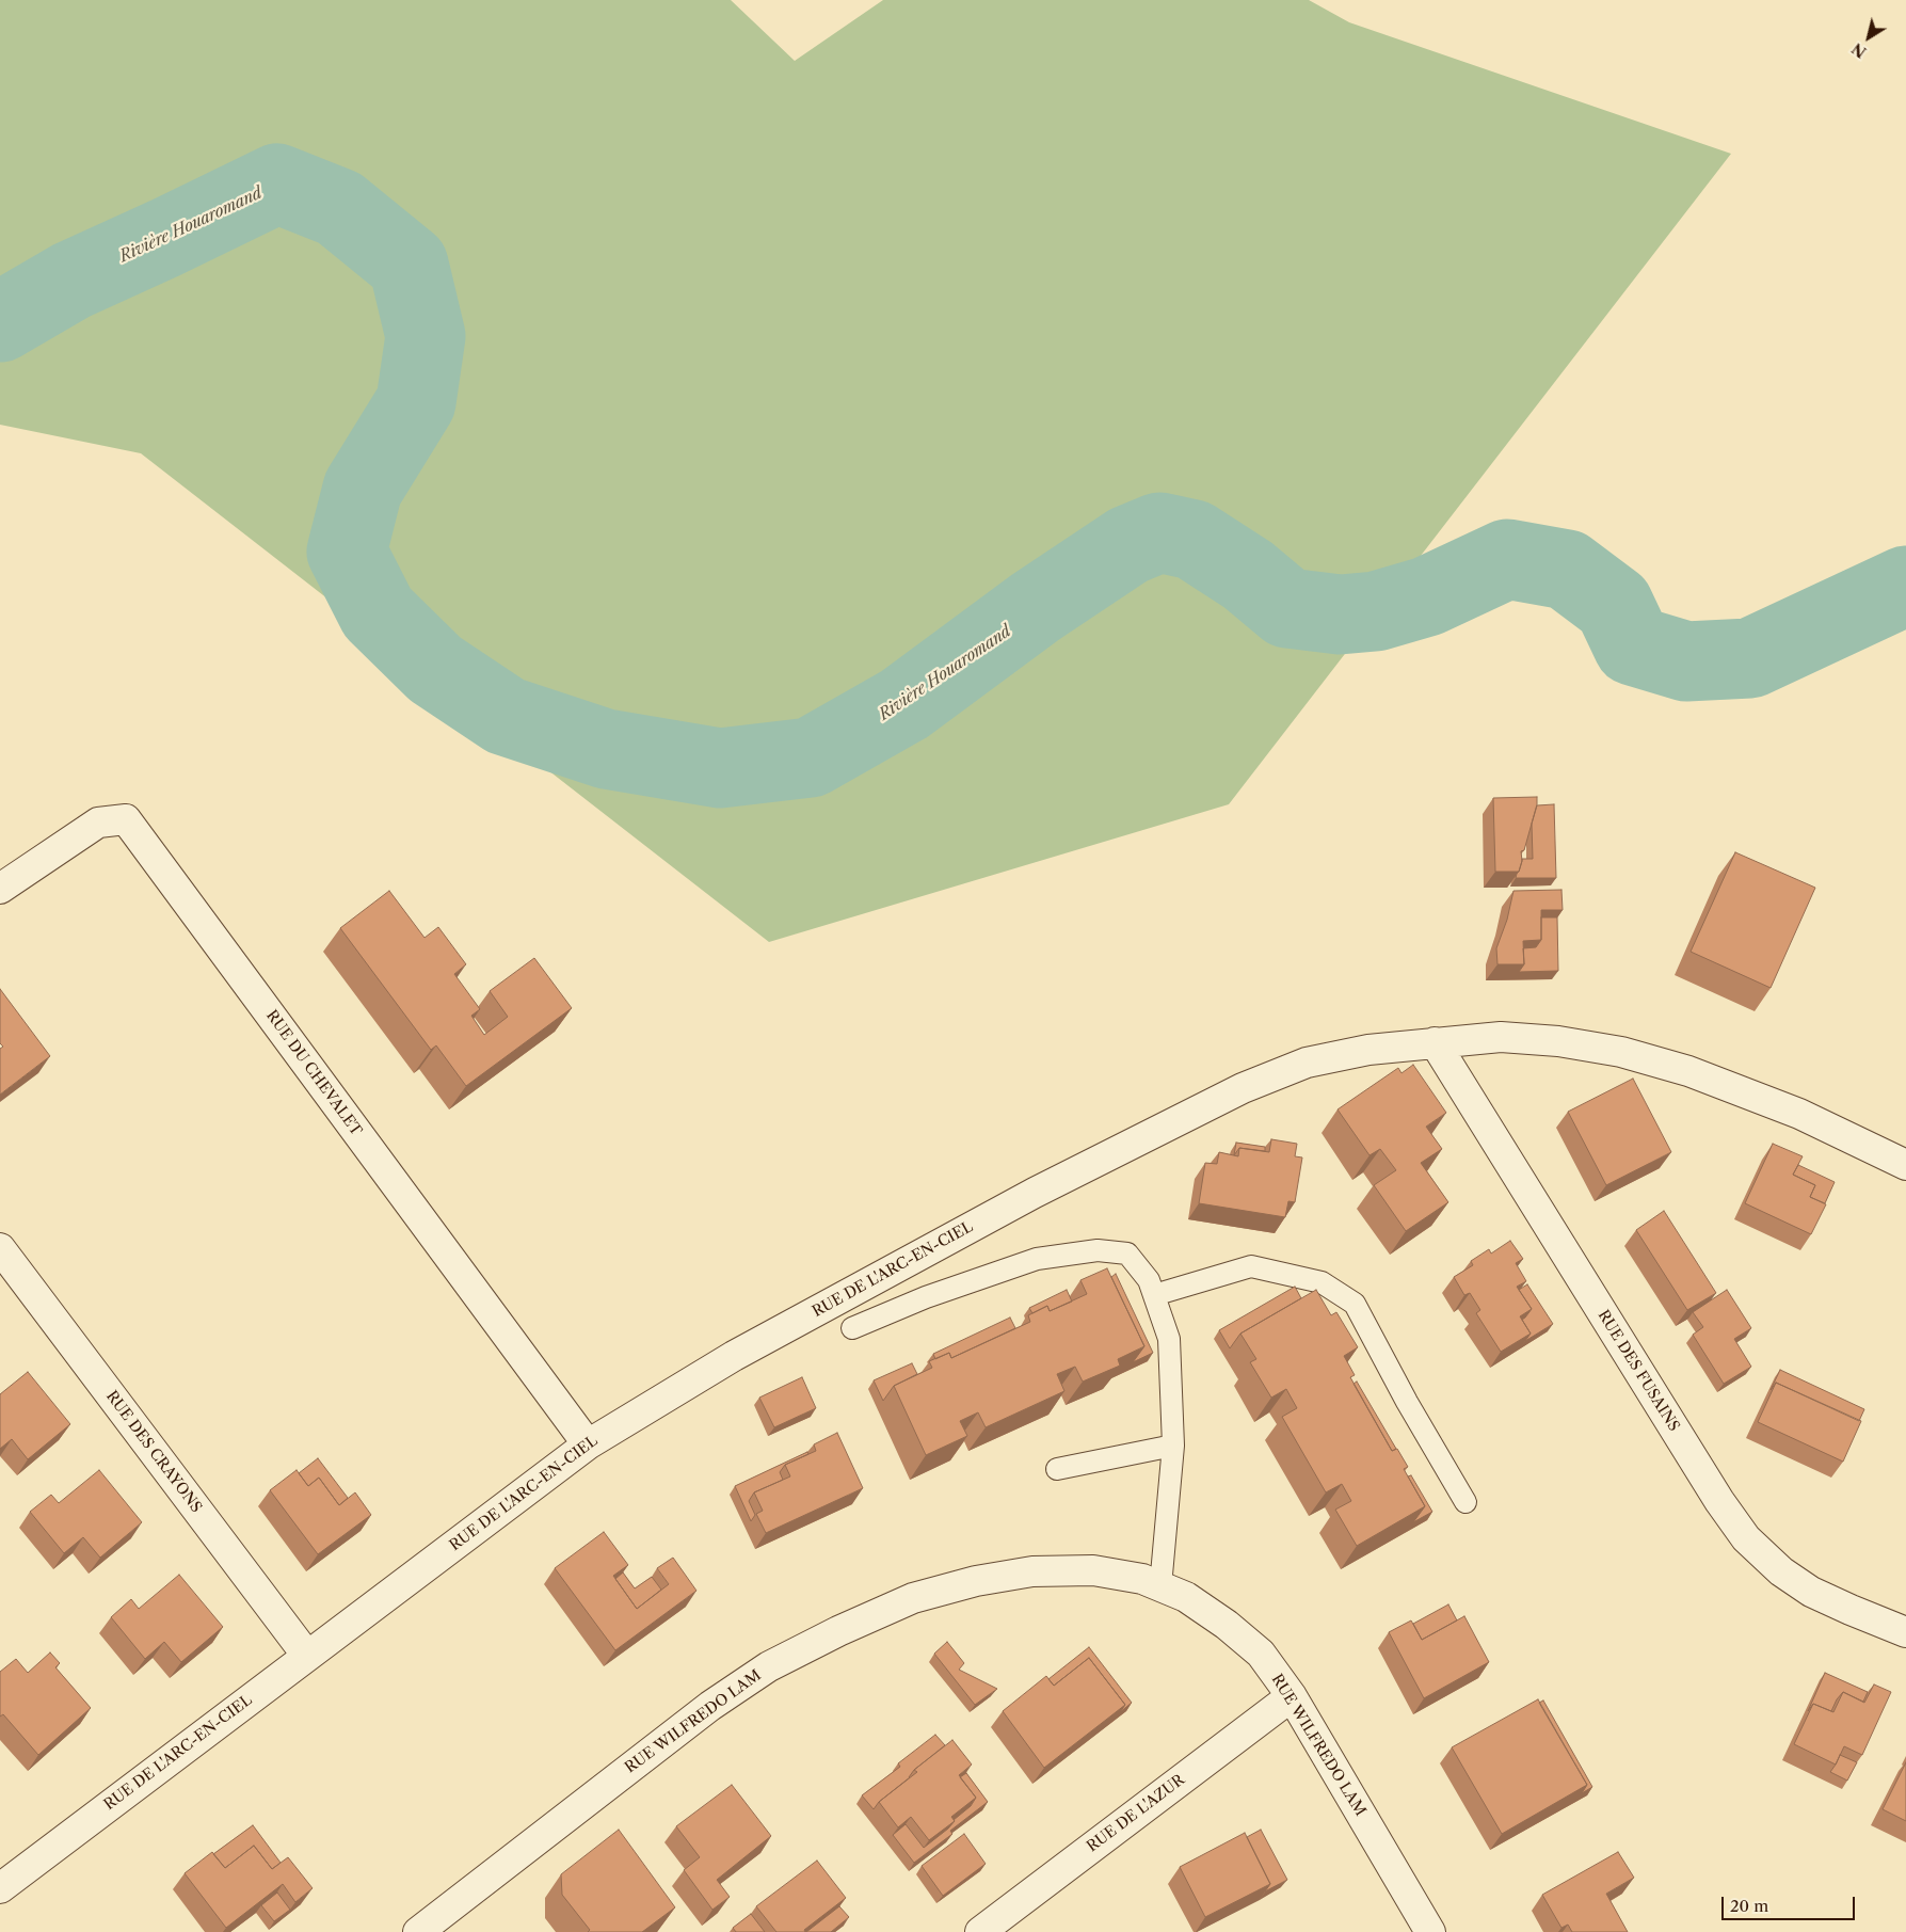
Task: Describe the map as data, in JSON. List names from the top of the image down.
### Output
{
  "streets": {
    "street": [
      "RUE DU CHEVALET",
      "RUE DE L'ARC-EN-CIEL",
      "RUE DES FUSAINS",
      "RUE DES CRAYONS",
      "RUE WILFREDO LAM",
      "RUE DE L'AZUR"
    ]
  },
  "crossings": [
    ["RUE DU CHEVALET", "RUE DE L'ARC-EN-CIEL"],
    ["RUE DE L'ARC-EN-CIEL", "RUE DES FUSAINS"],
    ["RUE DE L'ARC-EN-CIEL", "RUE DES CRAYONS"],
    ["RUE WILFREDO LAM", "RUE DE L'AZUR"]
  ],
  "water": ["Rivière Houaromand"],
  "scale_bar": "20 m",
  "north": "bottom left"
}
